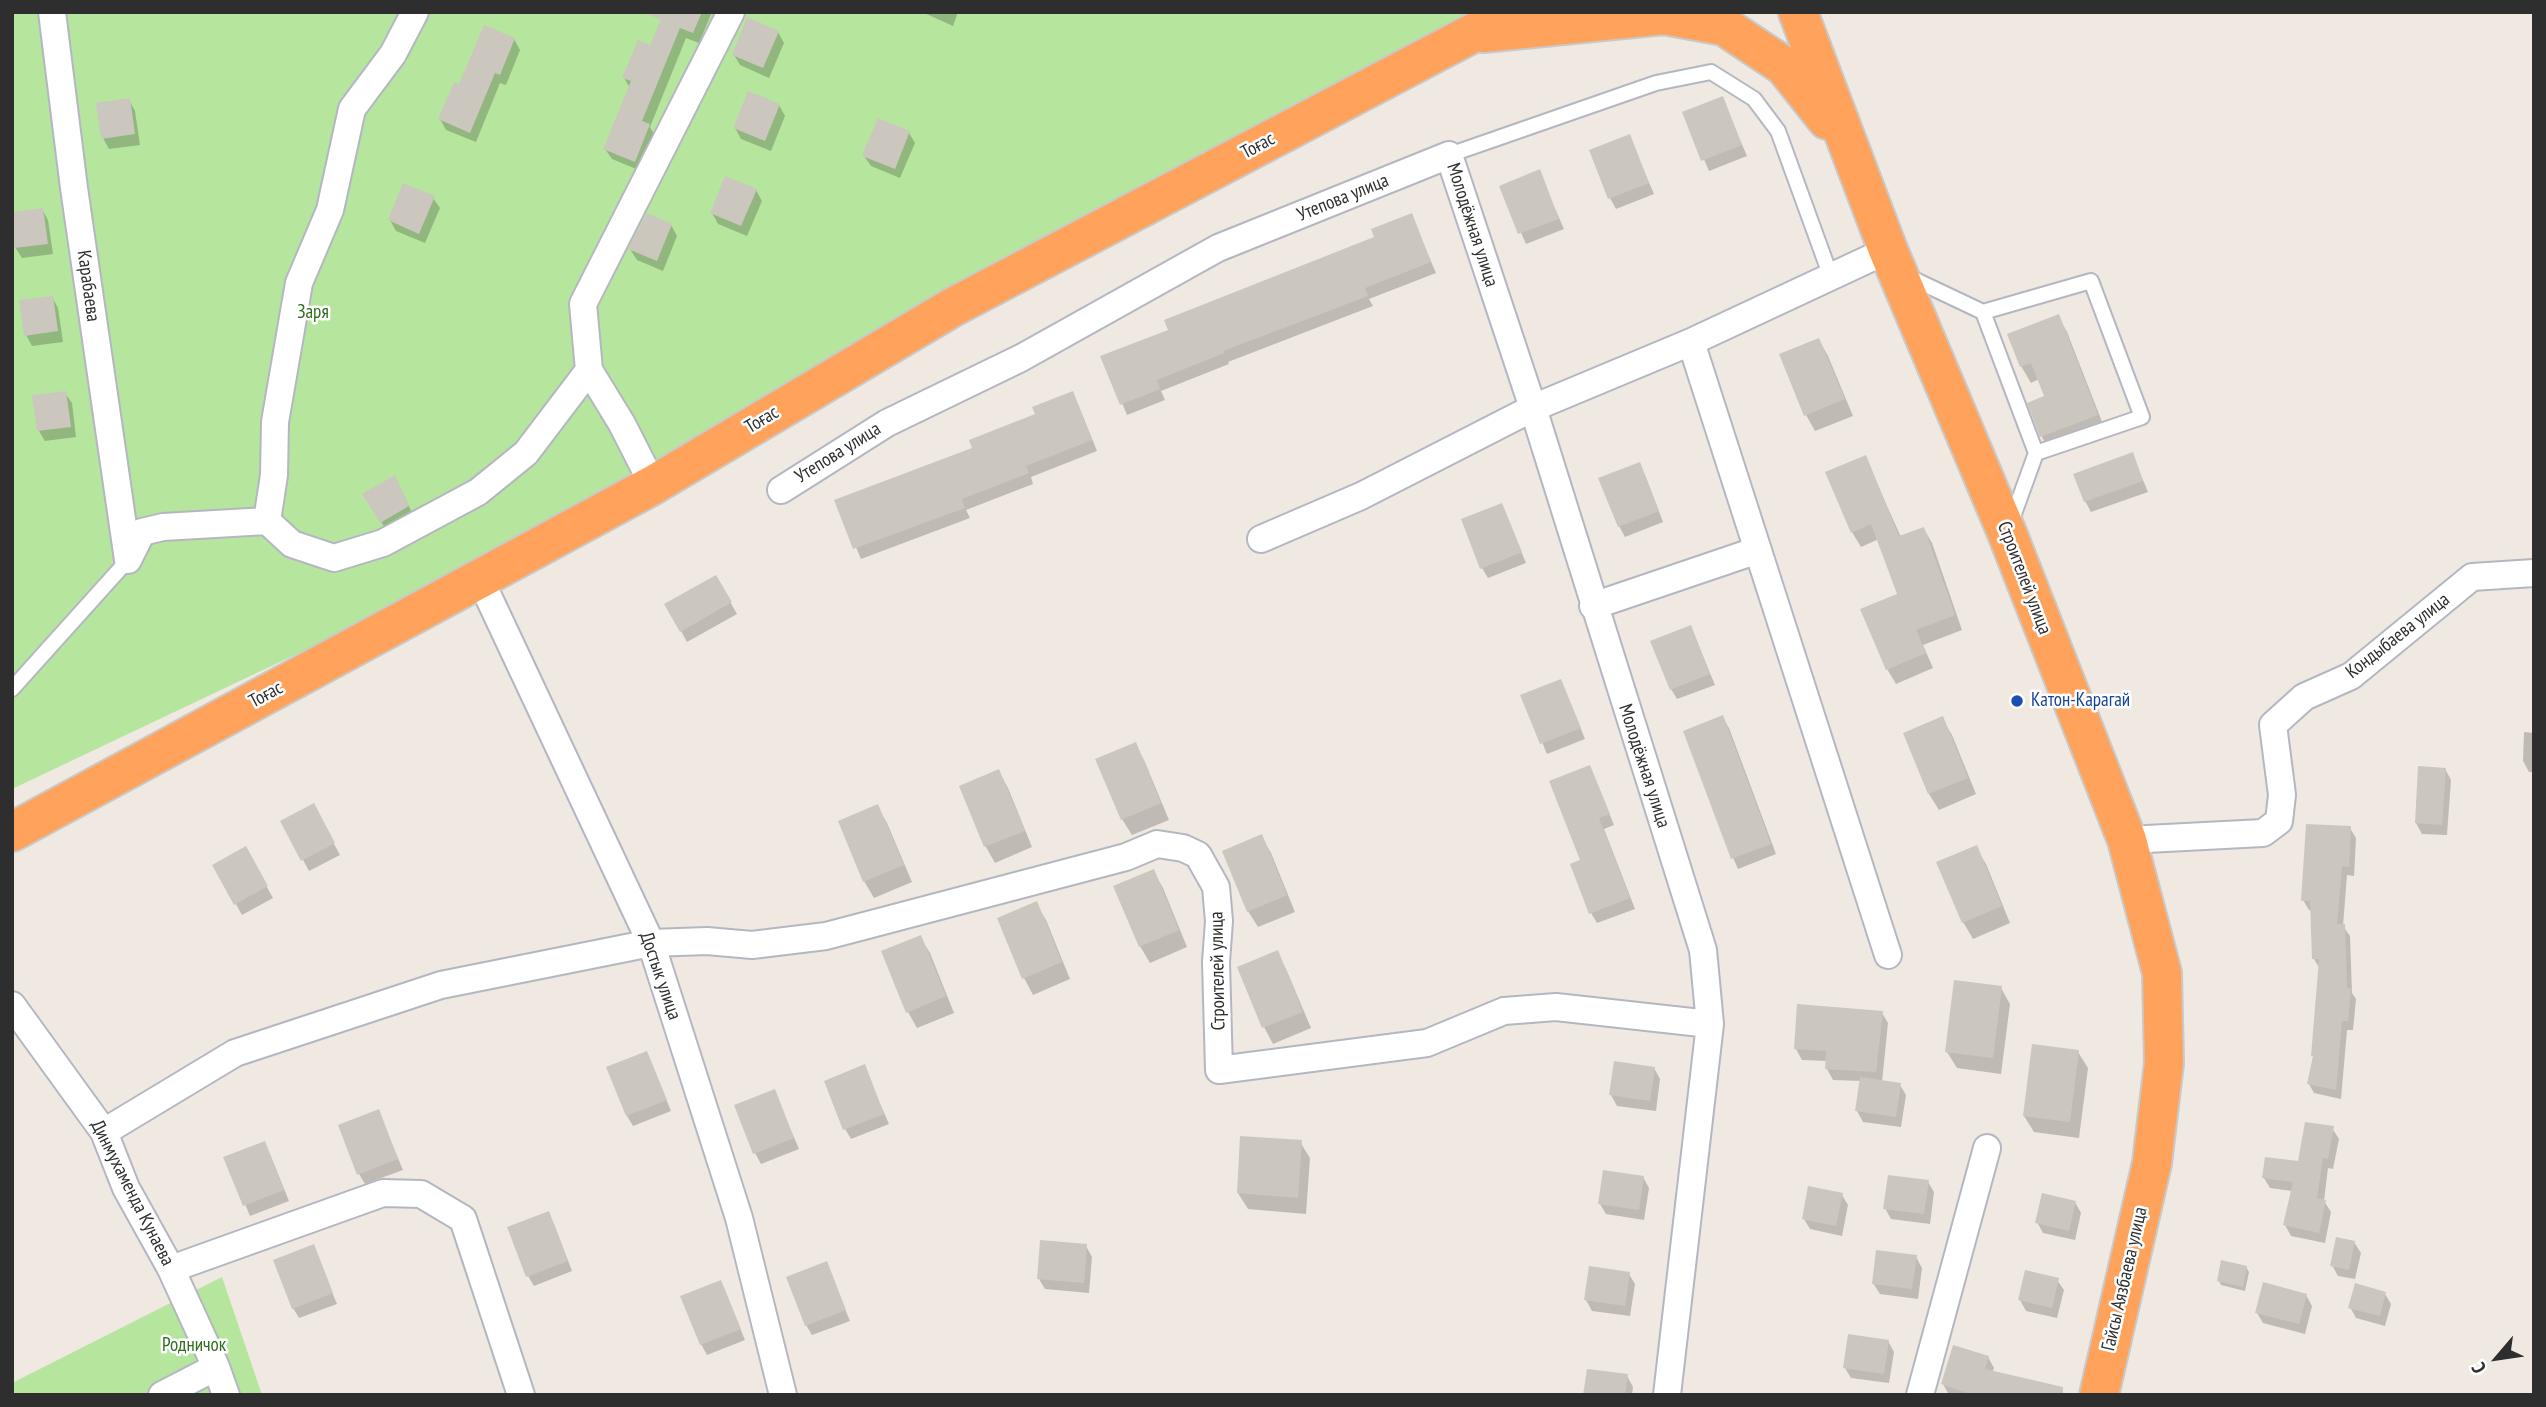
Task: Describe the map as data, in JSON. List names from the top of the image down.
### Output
{
  "streets": {
    "highway": ["Тоғас", "Строителей улица", "Гайсы Аязбаева улица"],
    "street": [
      "Утепова улица",
      "Молодёжная улица",
      "Карабаева",
      "Кондыбаева улица",
      "Достык улица",
      "Динмухаменда Кунаева"
    ]
  },
  "crossings": [
    ["Тоғас", "Достык улица"],
    ["Утепова улица", "Молодёжная улица"],
    ["Молодёжная улица", "Строителей улица"],
    ["Строителей улица", "Кондыбаева улица"],
    ["Строителей улица", "Достык улица"],
    ["Строителей улица", "Гайсы Аязбаева улица"]
  ],
  "parks": ["Заря", "Родничок"],
  "places": ["Катон-Карагай"],
  "north": "bottom left"
}
